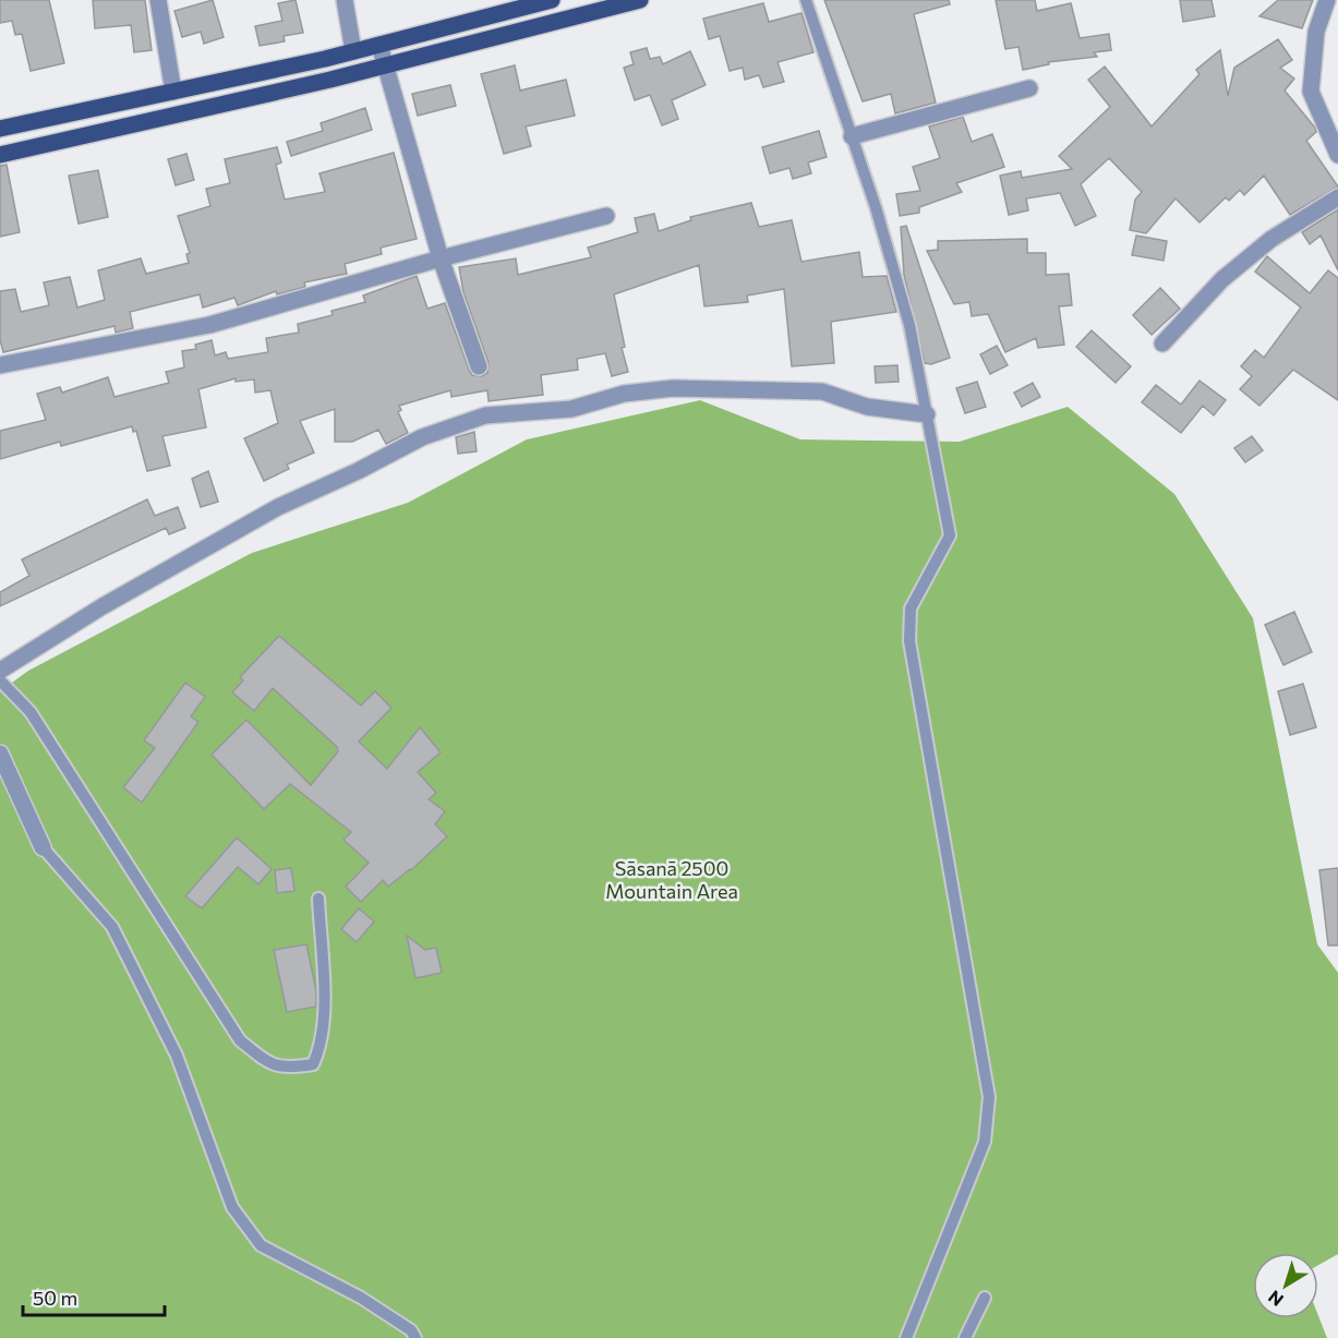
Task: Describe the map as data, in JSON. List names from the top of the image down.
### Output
{
  "parks": ["Sāsanā 2500 Mountain Area"],
  "scale_bar": "50 m",
  "north": "bottom left"
}
